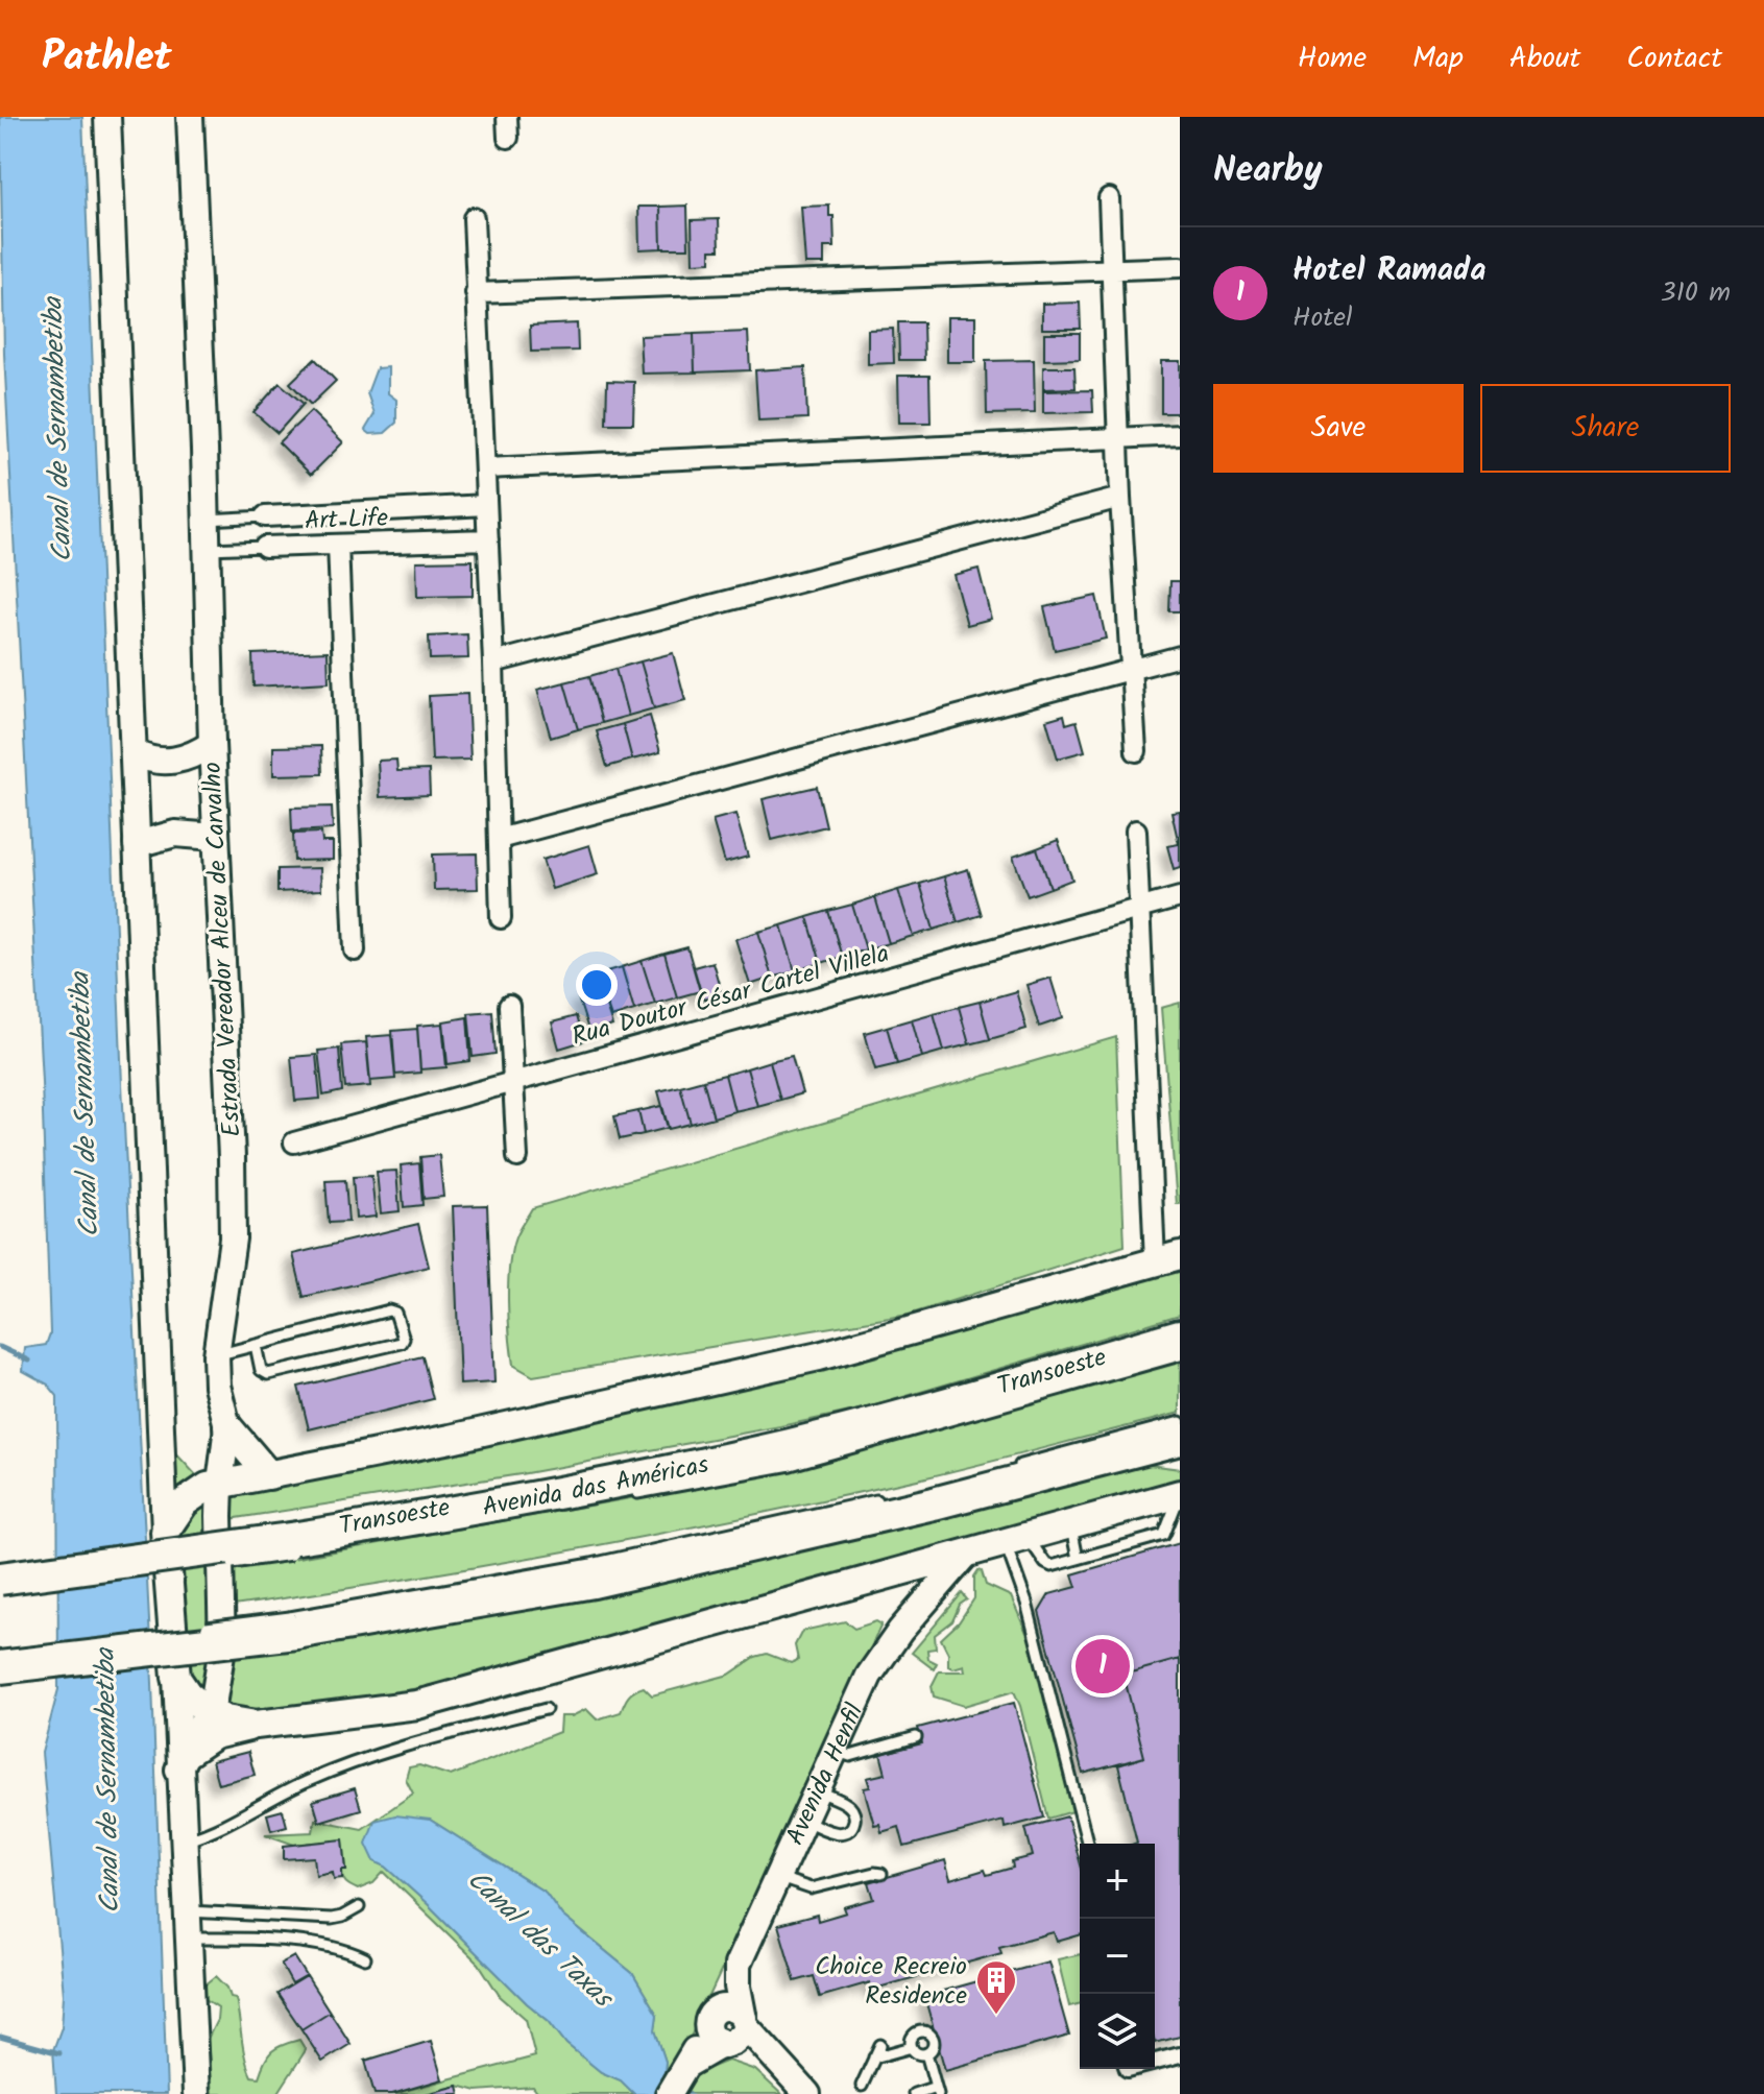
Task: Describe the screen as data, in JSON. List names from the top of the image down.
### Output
{
  "streets": {
    "highway": ["Avenida das Américas"],
    "street": [
      "Art Life",
      "Estrada Vereador Alceu de Carvalho",
      "Rua Doutor César Cartel Villela",
      "Avenida Henfil"
    ],
    "lane": ["Transoeste"]
  },
  "crossings": [
    ["Art Life", "Estrada Vereador Alceu de Carvalho"]
  ],
  "water": ["Canal de Sernambetiba", "Canal das Taxas"],
  "places": {
    "building": ["Choice Recreio Residence"]
  },
  "page": {
    "header": "Pathlet",
    "nav": [
      "Home",
      "Map",
      "About",
      "Contact"
    ],
    "heading": "Nearby",
    "list": [
      {
        "mark": "1",
        "name": "Hotel Ramada",
        "note": "Hotel",
        "value": "310 m"
      }
    ],
    "buttons": ["Save", "Share"],
    "pins": "1",
    "map_buttons": ["+", "−"]
  }
}
